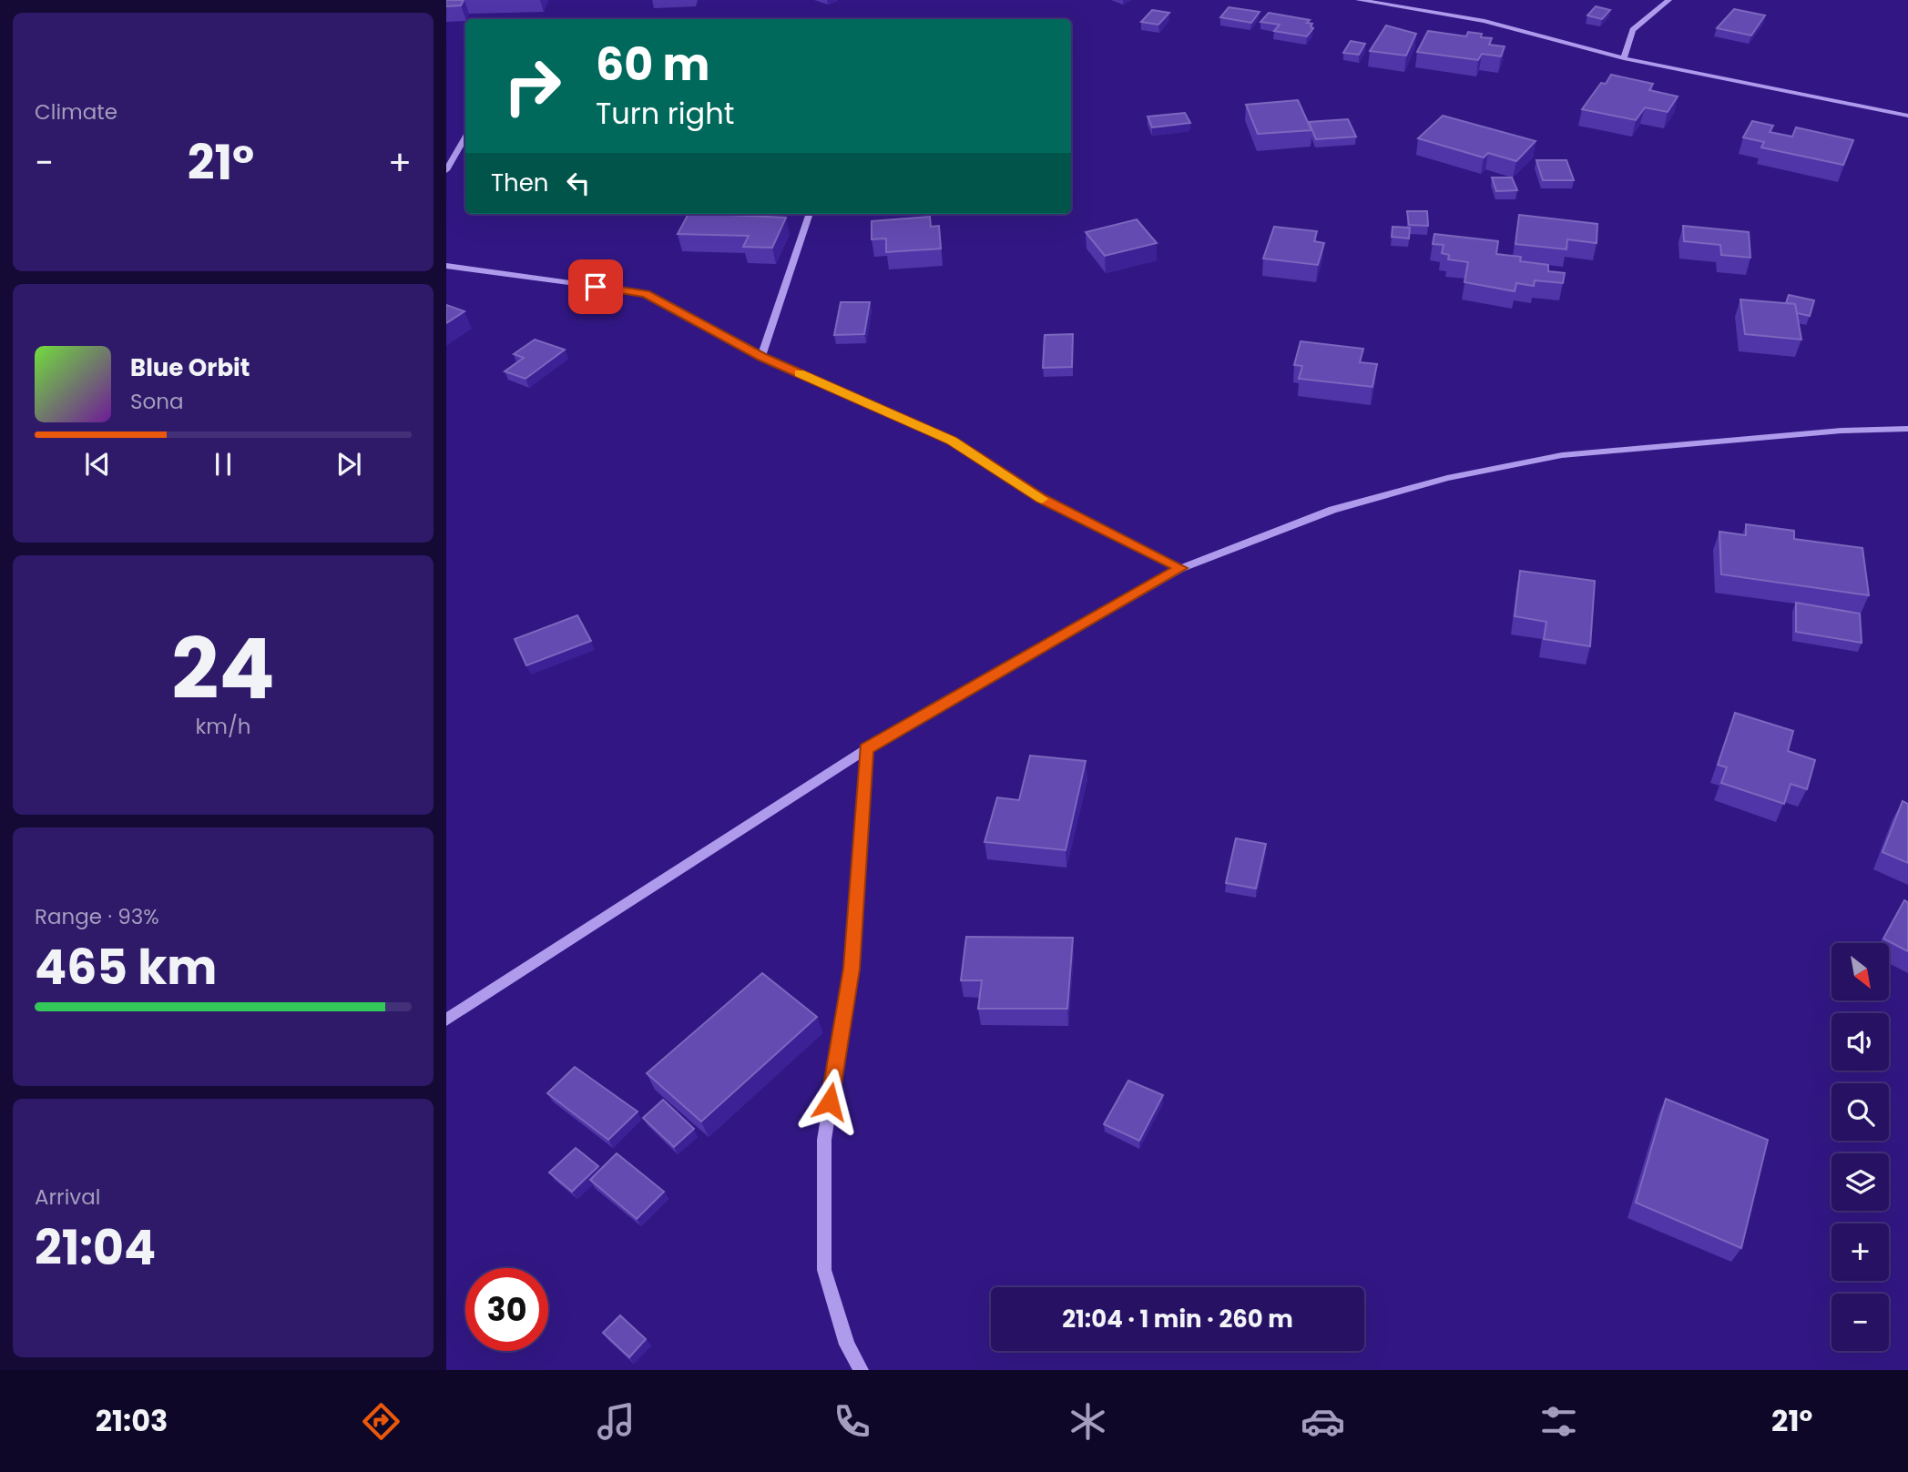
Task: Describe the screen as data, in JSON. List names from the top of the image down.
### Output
{
  "north": "bottom right",
  "page": {
    "tile": [
      "Climate",
      ["24", "km/h"],
      ["Range · 93%", "465 km"],
      ["Arrival", "21:04"]
    ],
    "turn": ["60 m", "Turn right"],
    "heat": ["−", "21°", "+"],
    "then": "Then",
    "song": ["Blue Orbit", "Sona"],
    "map_buttons": ["+", "−"],
    "limit": "30",
    "trip": "21:04 · 1 min · 260 m",
    "tabs": ["21:03", "21°"]
  }
}
